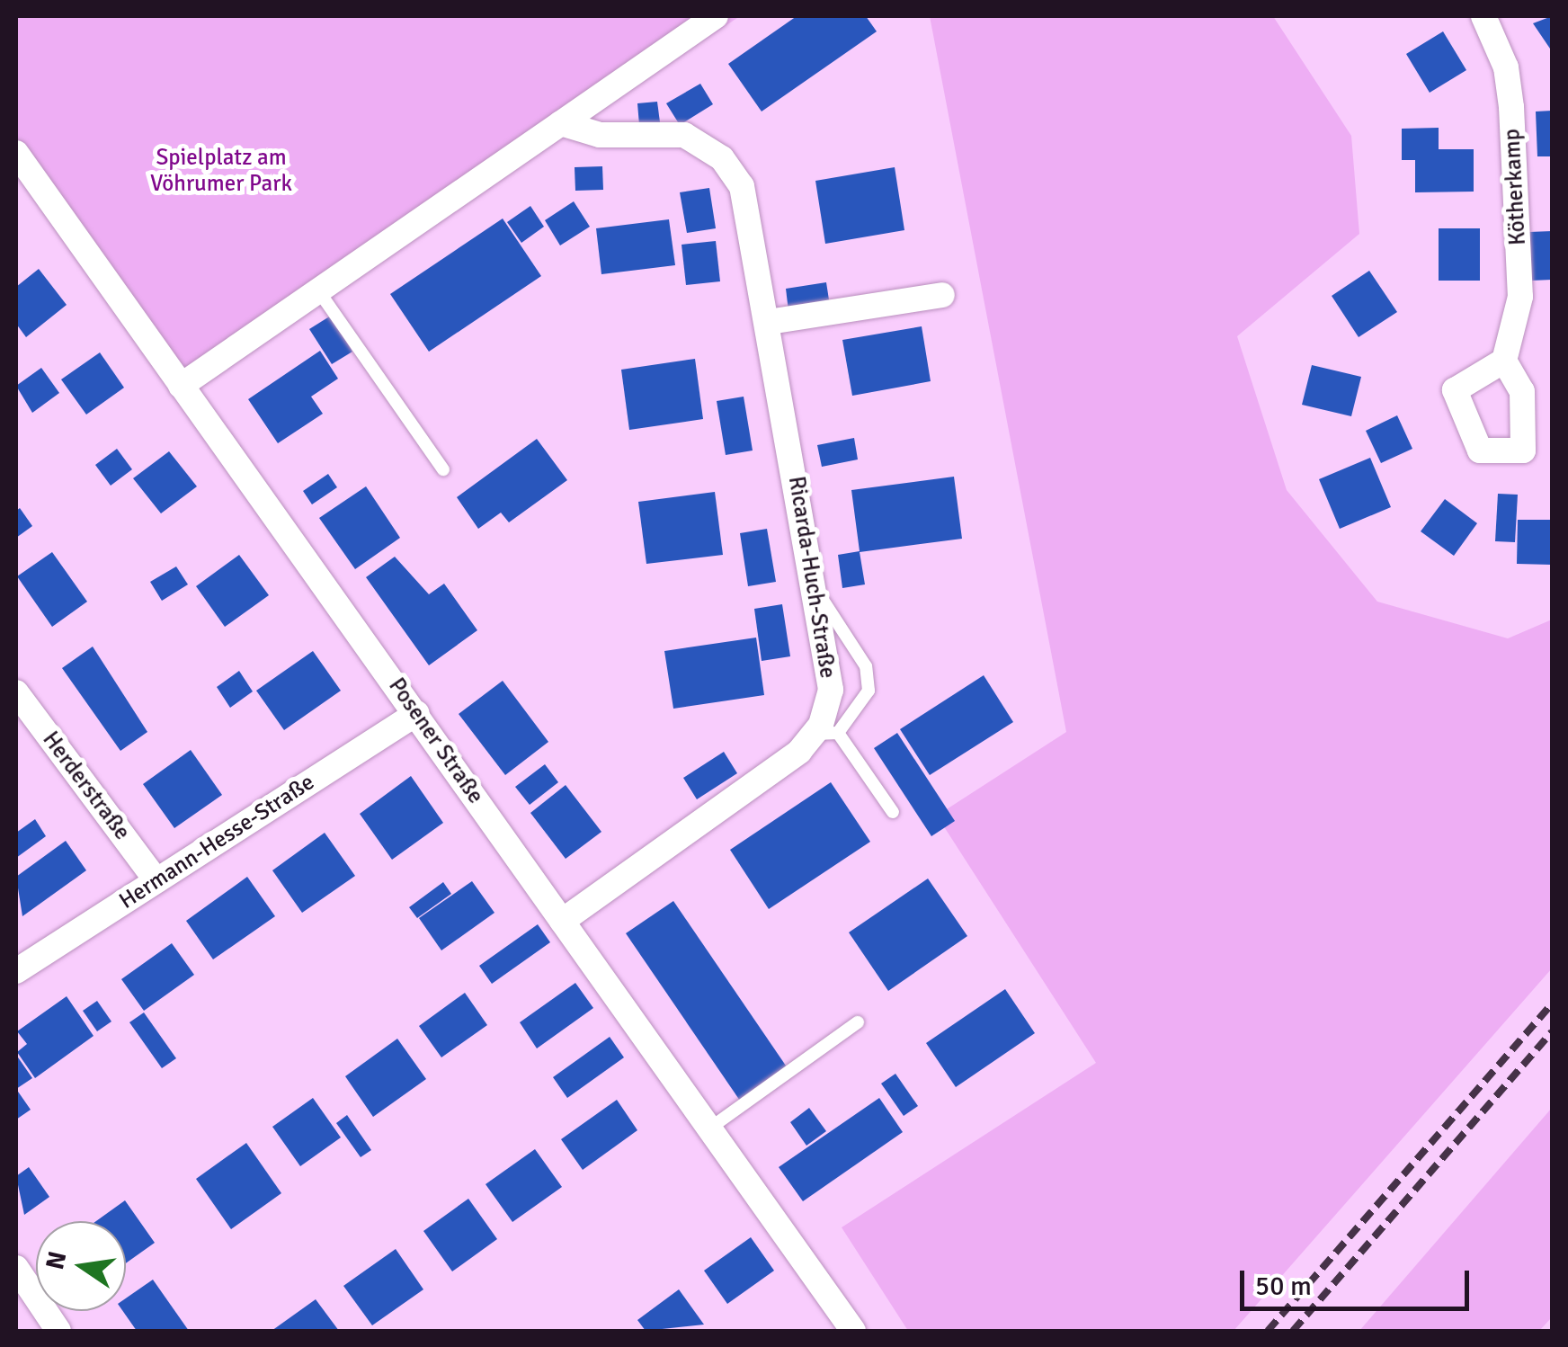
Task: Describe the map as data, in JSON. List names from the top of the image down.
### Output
{
  "streets": {
    "street": [
      "Kötherkamp",
      "Ricarda-Huch-Straße",
      "Posener Straße",
      "Herderstraße",
      "Hermann-Hesse-Straße"
    ]
  },
  "crossings": [
    ["Posener Straße", "Hermann-Hesse-Straße"],
    ["Herderstraße", "Hermann-Hesse-Straße"]
  ],
  "parks": ["Spielplatz am Vöhrumer Park"],
  "scale_bar": "50 m",
  "north": "left"
}
